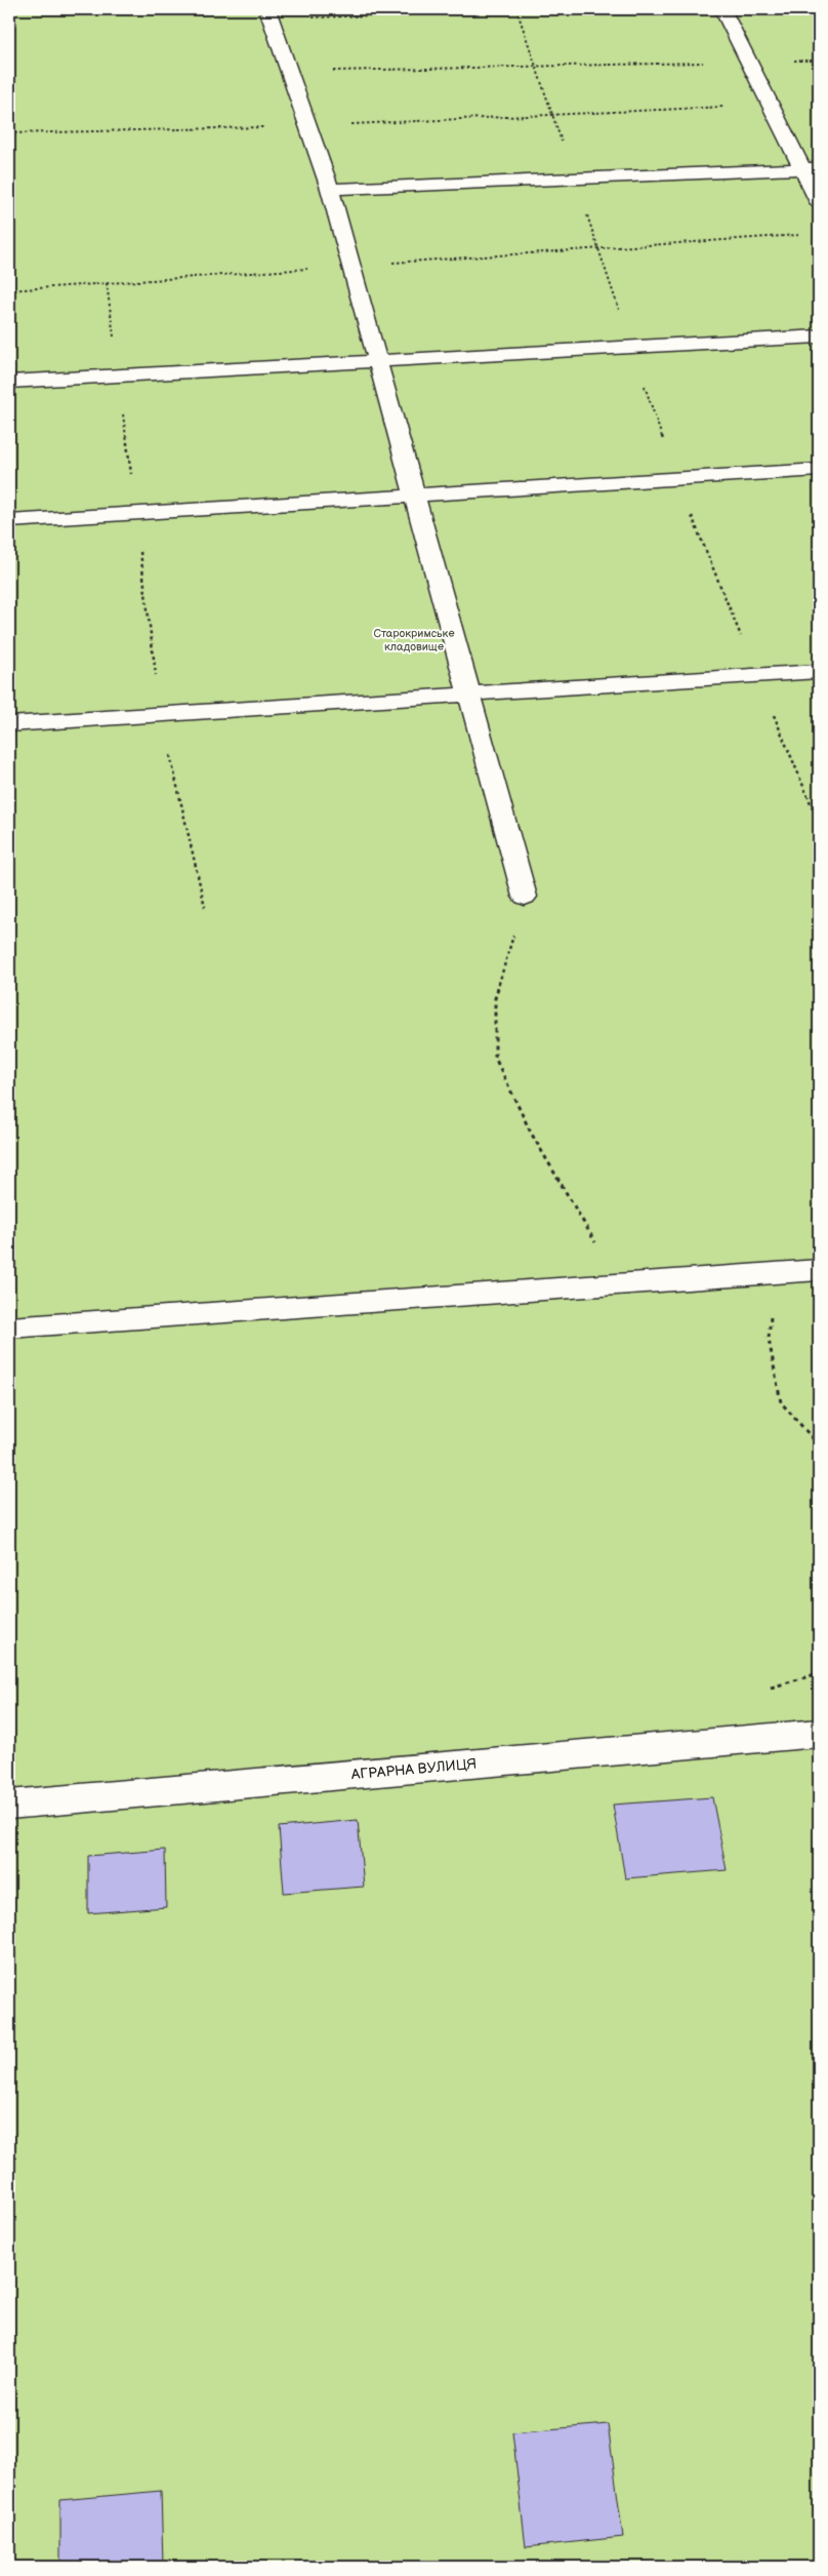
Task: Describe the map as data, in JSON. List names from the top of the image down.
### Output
{
  "streets": {
    "lane": ["АГРАРНА ВУЛИЦЯ"]
  },
  "parks": ["Старокримське кладовище"]
}
